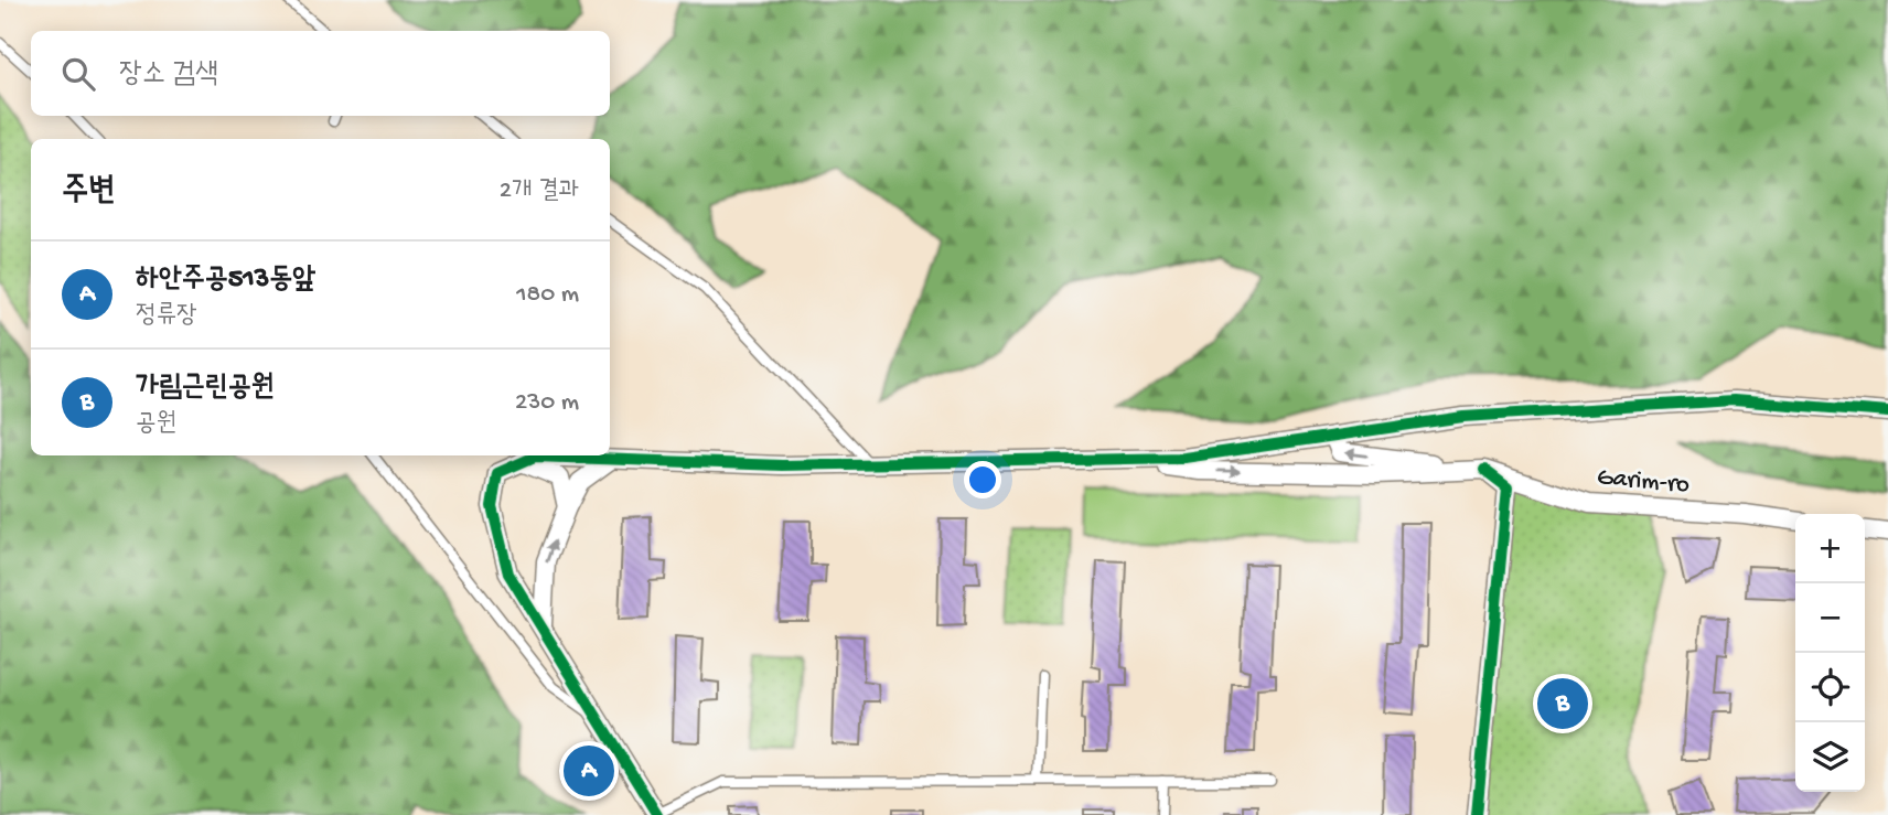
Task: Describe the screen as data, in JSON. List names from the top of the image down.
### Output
{
  "streets": {
    "street": ["Garim-ro"]
  },
  "page": {
    "search": "장소 검색",
    "heading": ["주변", "2개 결과"],
    "list": [
      {
        "mark": "A",
        "name": "하안주공513동앞",
        "note": "정류장",
        "value": "180 m"
      },
      {
        "mark": "B",
        "name": "가림근린공원",
        "note": "공원",
        "value": "230 m"
      }
    ],
    "map_buttons": ["+", "−"],
    "pins": ["B", "A"]
  }
}
